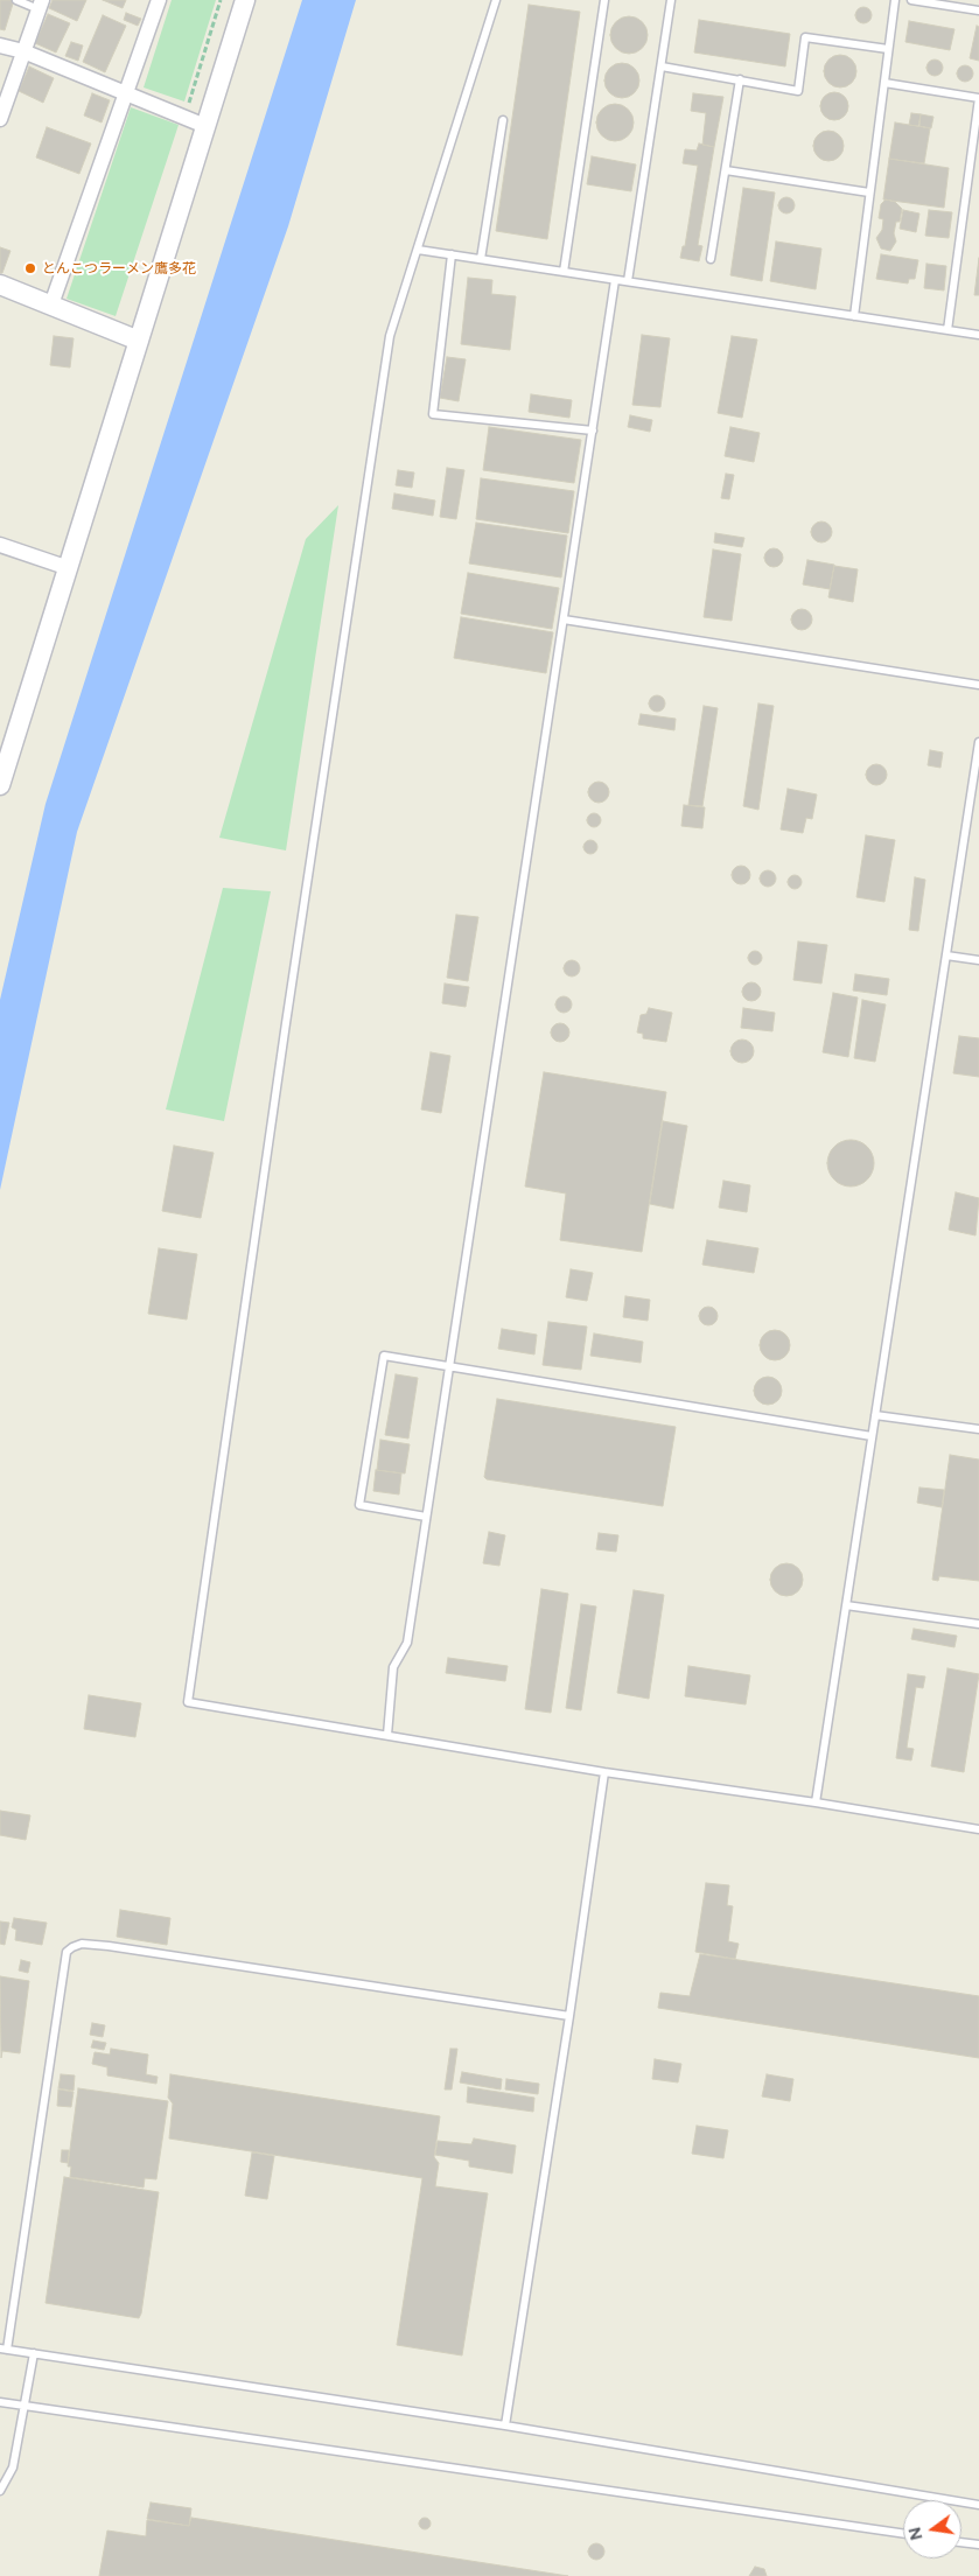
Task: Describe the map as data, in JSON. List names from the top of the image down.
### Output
{
  "places": ["とんこつラーメン鷹多花"],
  "north": "left"
}
